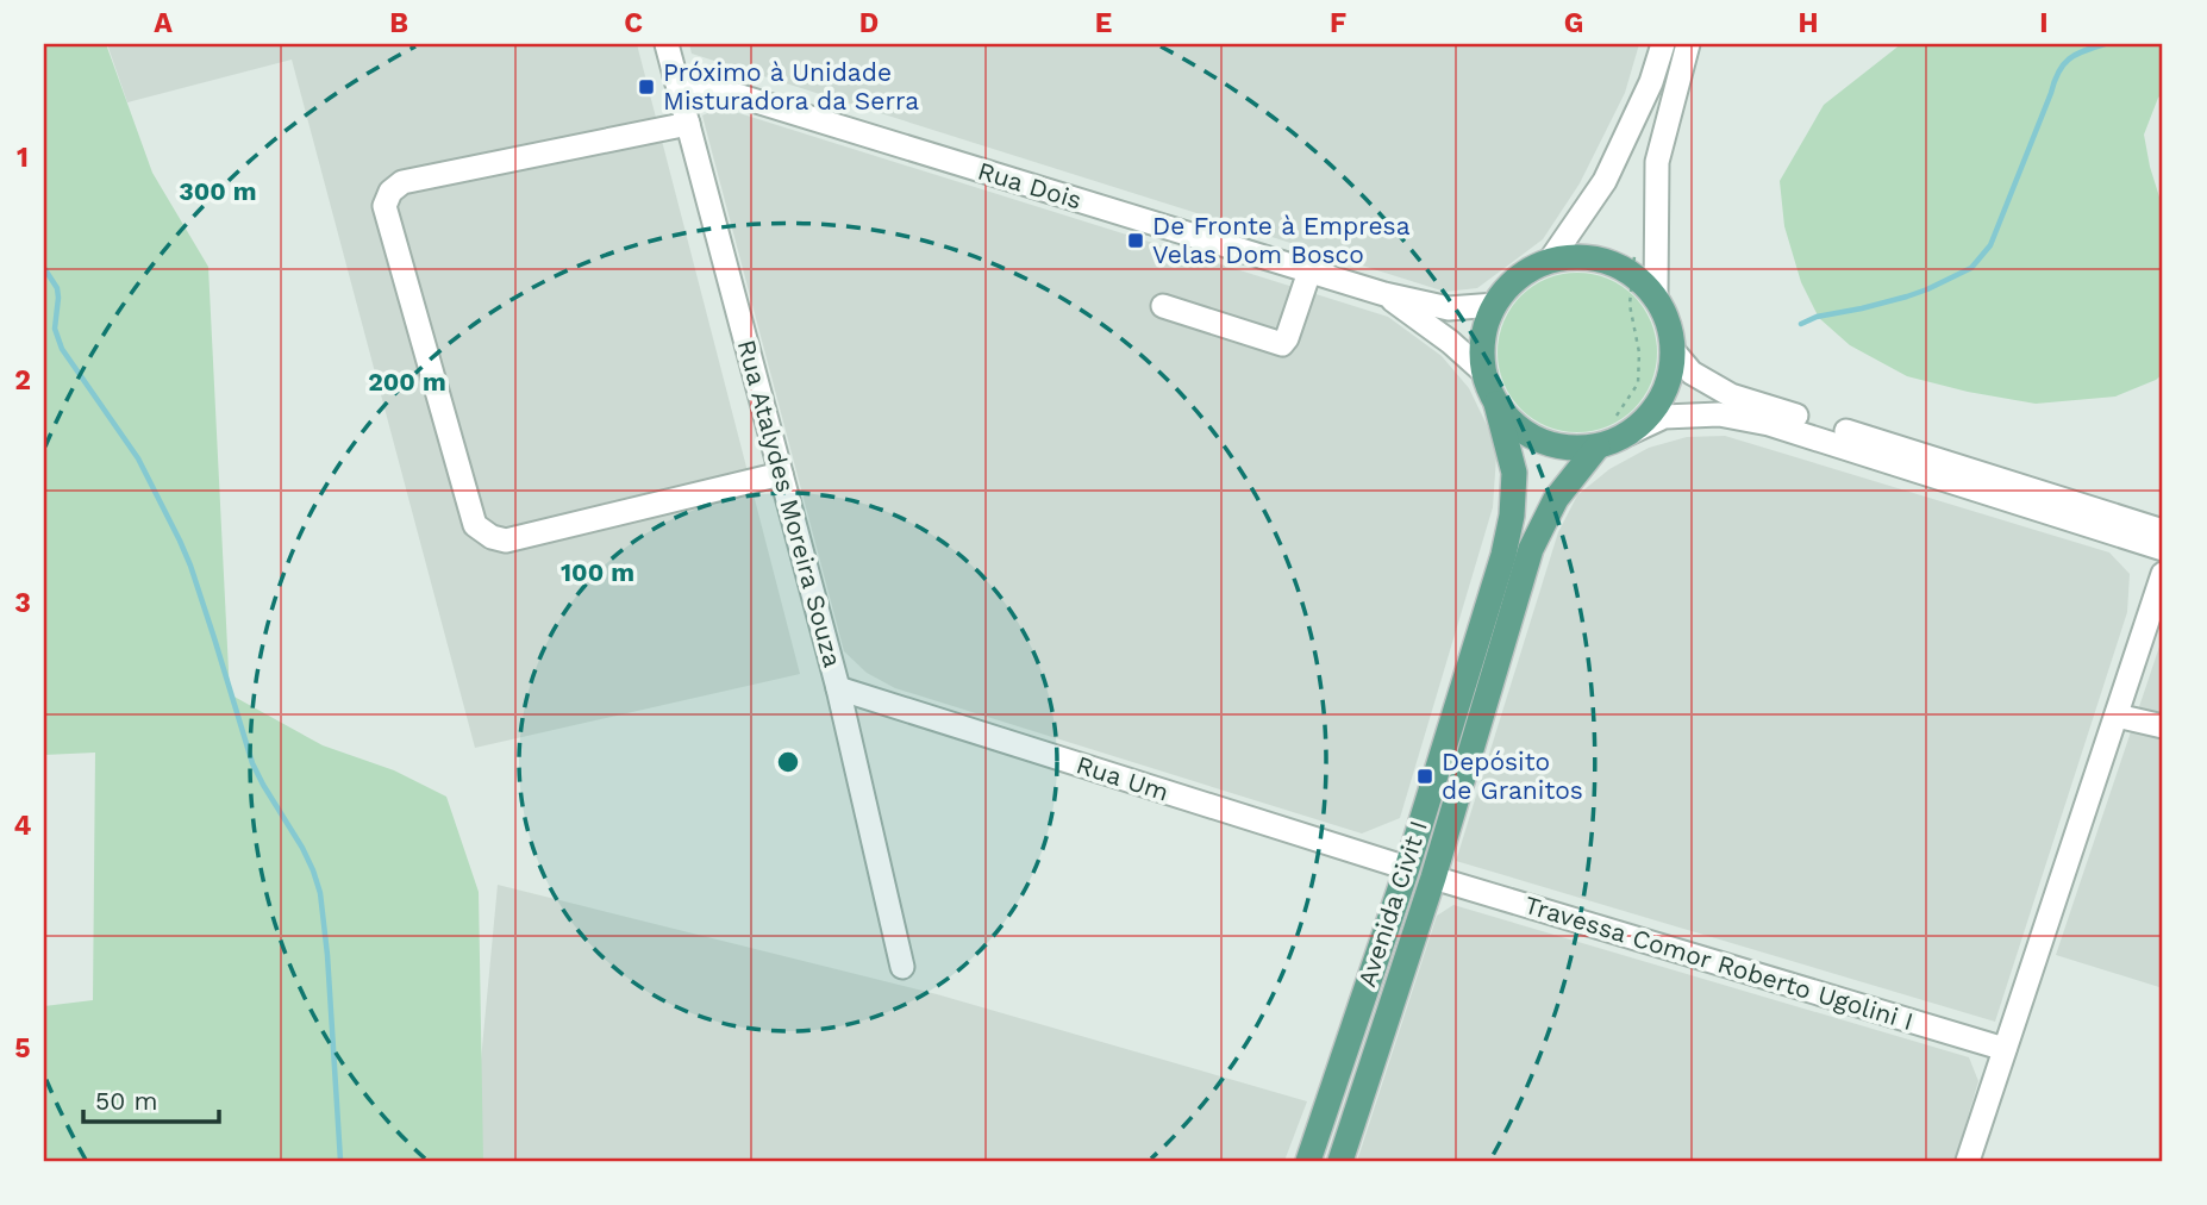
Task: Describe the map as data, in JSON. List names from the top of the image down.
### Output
{
  "streets": {
    "main road": ["Avenida Civit I"],
    "street": [
      "Rua Dois",
      "Rua Atalydes Moreira Souza",
      "Rua Um",
      "Travessa Comor Roberto Ugolini I"
    ]
  },
  "crossings": [
    ["Rua Dois", "Rua Atalydes Moreira Souza"],
    ["Rua Dois", "Avenida Civit I"],
    ["Rua Atalydes Moreira Souza", "Rua Um"],
    ["Rua Um", "Avenida Civit I"],
    ["Avenida Civit I", "Travessa Comor Roberto Ugolini I"]
  ],
  "places": {
    "transit": ["Próximo à Unidade Misturadora da Serra", "De Fronte à Empresa Velas Dom Bosco", "Depósito de Granitos"]
  },
  "scale_bar": "50 m",
  "grid": {
    "columns": [
      "A",
      "B",
      "C",
      "D",
      "E",
      "F",
      "G",
      "H",
      "I"
    ],
    "rows": [
      "1",
      "2",
      "3",
      "4",
      "5"
    ]
  },
  "rings": ["300 m", "200 m", "100 m"]
}
